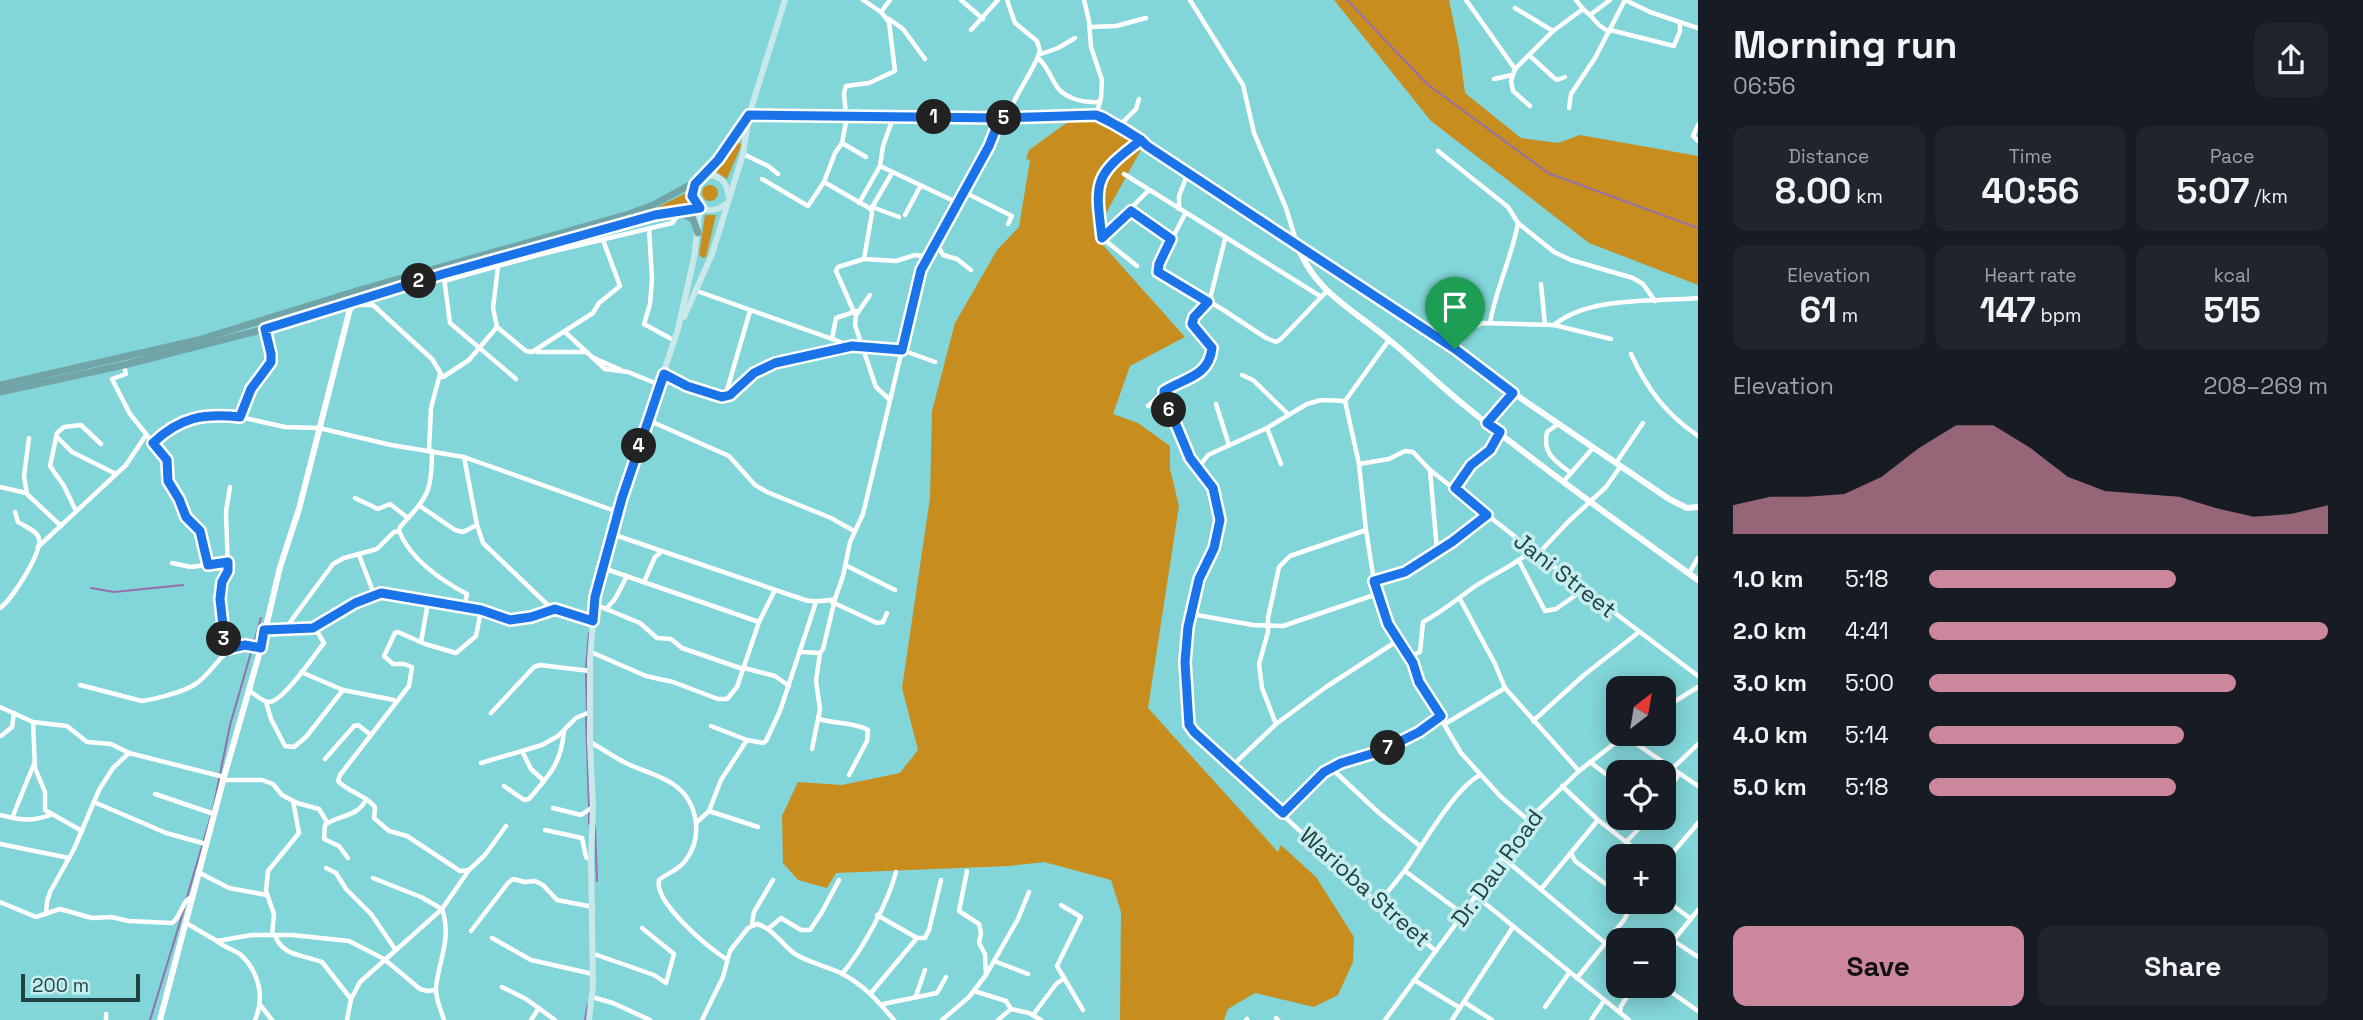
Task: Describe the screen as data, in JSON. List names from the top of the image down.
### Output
{
  "streets": {
    "street": ["Jani Street", "Dr. Dau Road", "Warioba Street"]
  },
  "crossings": [
    ["Dr. Dau Road", "Warioba Street"]
  ],
  "scale_bar": "200 m",
  "north": "top right",
  "page": {
    "heading": ["Morning run", "06:56"],
    "pins": [
      "1",
      "5",
      "2",
      "6",
      "4",
      "3",
      "7"
    ],
    "stats": [
      ["Distance", "8.00 km"],
      ["Time", "40:56"],
      ["Pace", "5:07 /km"],
      ["Elevation", "61 m"],
      ["Heart rate", "147 bpm"],
      ["kcal", "515"]
    ],
    "chart": ["Elevation", "208–269 m"],
    "list": [
      {
        "name": "1.0 km",
        "note": "5:18"
      },
      {
        "name": "2.0 km",
        "note": "4:41"
      },
      {
        "name": "3.0 km",
        "note": "5:00"
      },
      {
        "name": "4.0 km",
        "note": "5:14"
      },
      {
        "name": "5.0 km",
        "note": "5:18"
      }
    ],
    "map_buttons": ["+", "−"],
    "buttons": ["Save", "Share"],
    "scale": "200 m"
  }
}
